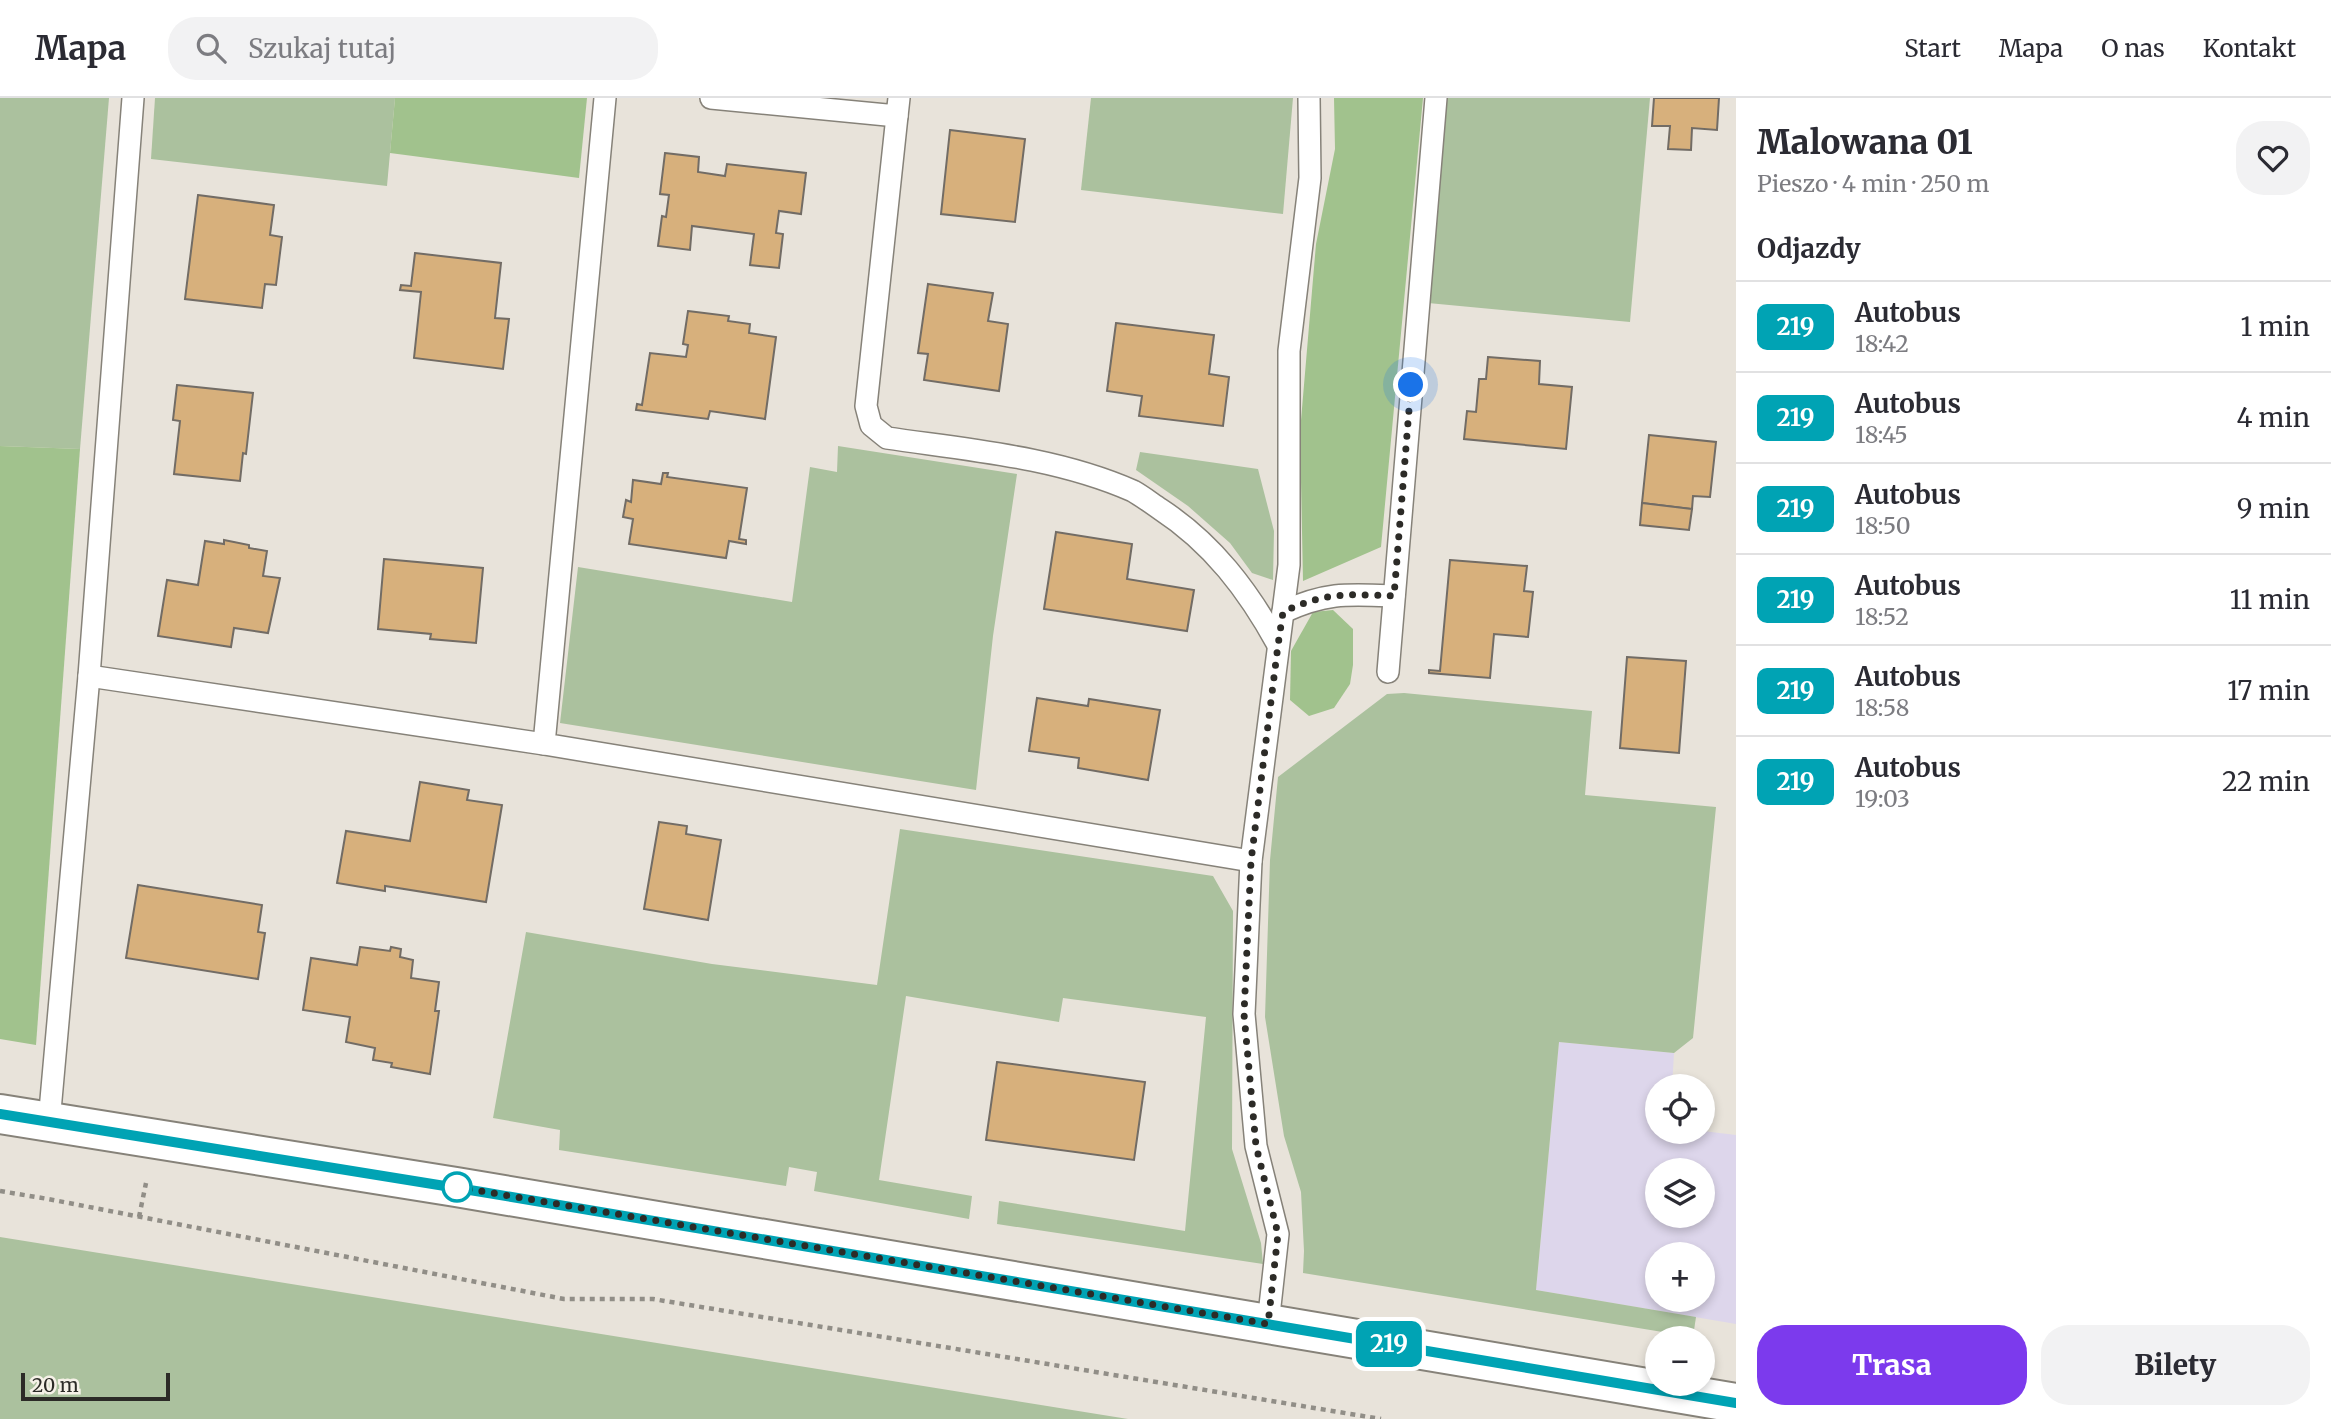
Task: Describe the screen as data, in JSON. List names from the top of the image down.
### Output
{
  "lines": ["bus line 219"],
  "scale_bar": "20 m",
  "page": {
    "header": "Mapa",
    "search": "Szukaj tutaj",
    "nav": [
      "Start",
      "Mapa",
      "O nas",
      "Kontakt"
    ],
    "on_map": "219",
    "heading": [
      ["Malowana 01", "Pieszo · 4 min · 250 m"],
      "Odjazdy"
    ],
    "list": [
      {
        "mark": "219",
        "name": "Autobus",
        "note": "18:42",
        "value": "1 min"
      },
      {
        "mark": "219",
        "name": "Autobus",
        "note": "18:45",
        "value": "4 min"
      },
      {
        "mark": "219",
        "name": "Autobus",
        "note": "18:50",
        "value": "9 min"
      },
      {
        "mark": "219",
        "name": "Autobus",
        "note": "18:52",
        "value": "11 min"
      },
      {
        "mark": "219",
        "name": "Autobus",
        "note": "18:58",
        "value": "17 min"
      },
      {
        "mark": "219",
        "name": "Autobus",
        "note": "19:03",
        "value": "22 min"
      }
    ],
    "map_buttons": ["+", "−"],
    "buttons": ["Trasa", "Bilety"],
    "scale": "20 m"
  }
}
